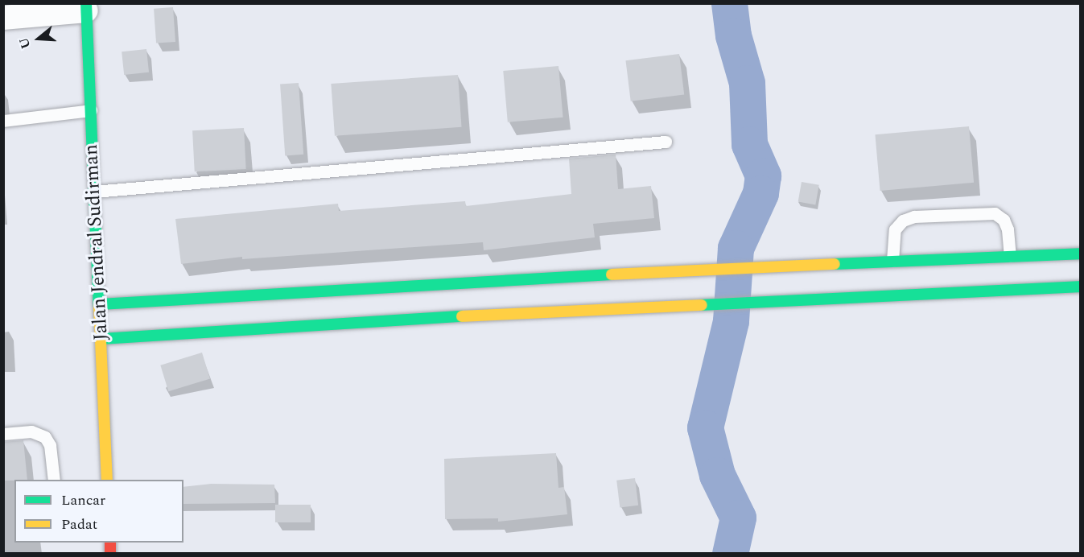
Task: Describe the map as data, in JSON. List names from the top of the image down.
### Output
{
  "streets": {
    "main road": ["Jalan Jendral Sudirman"]
  },
  "legend": ["Lancar", "Padat"],
  "north": "left"
}
